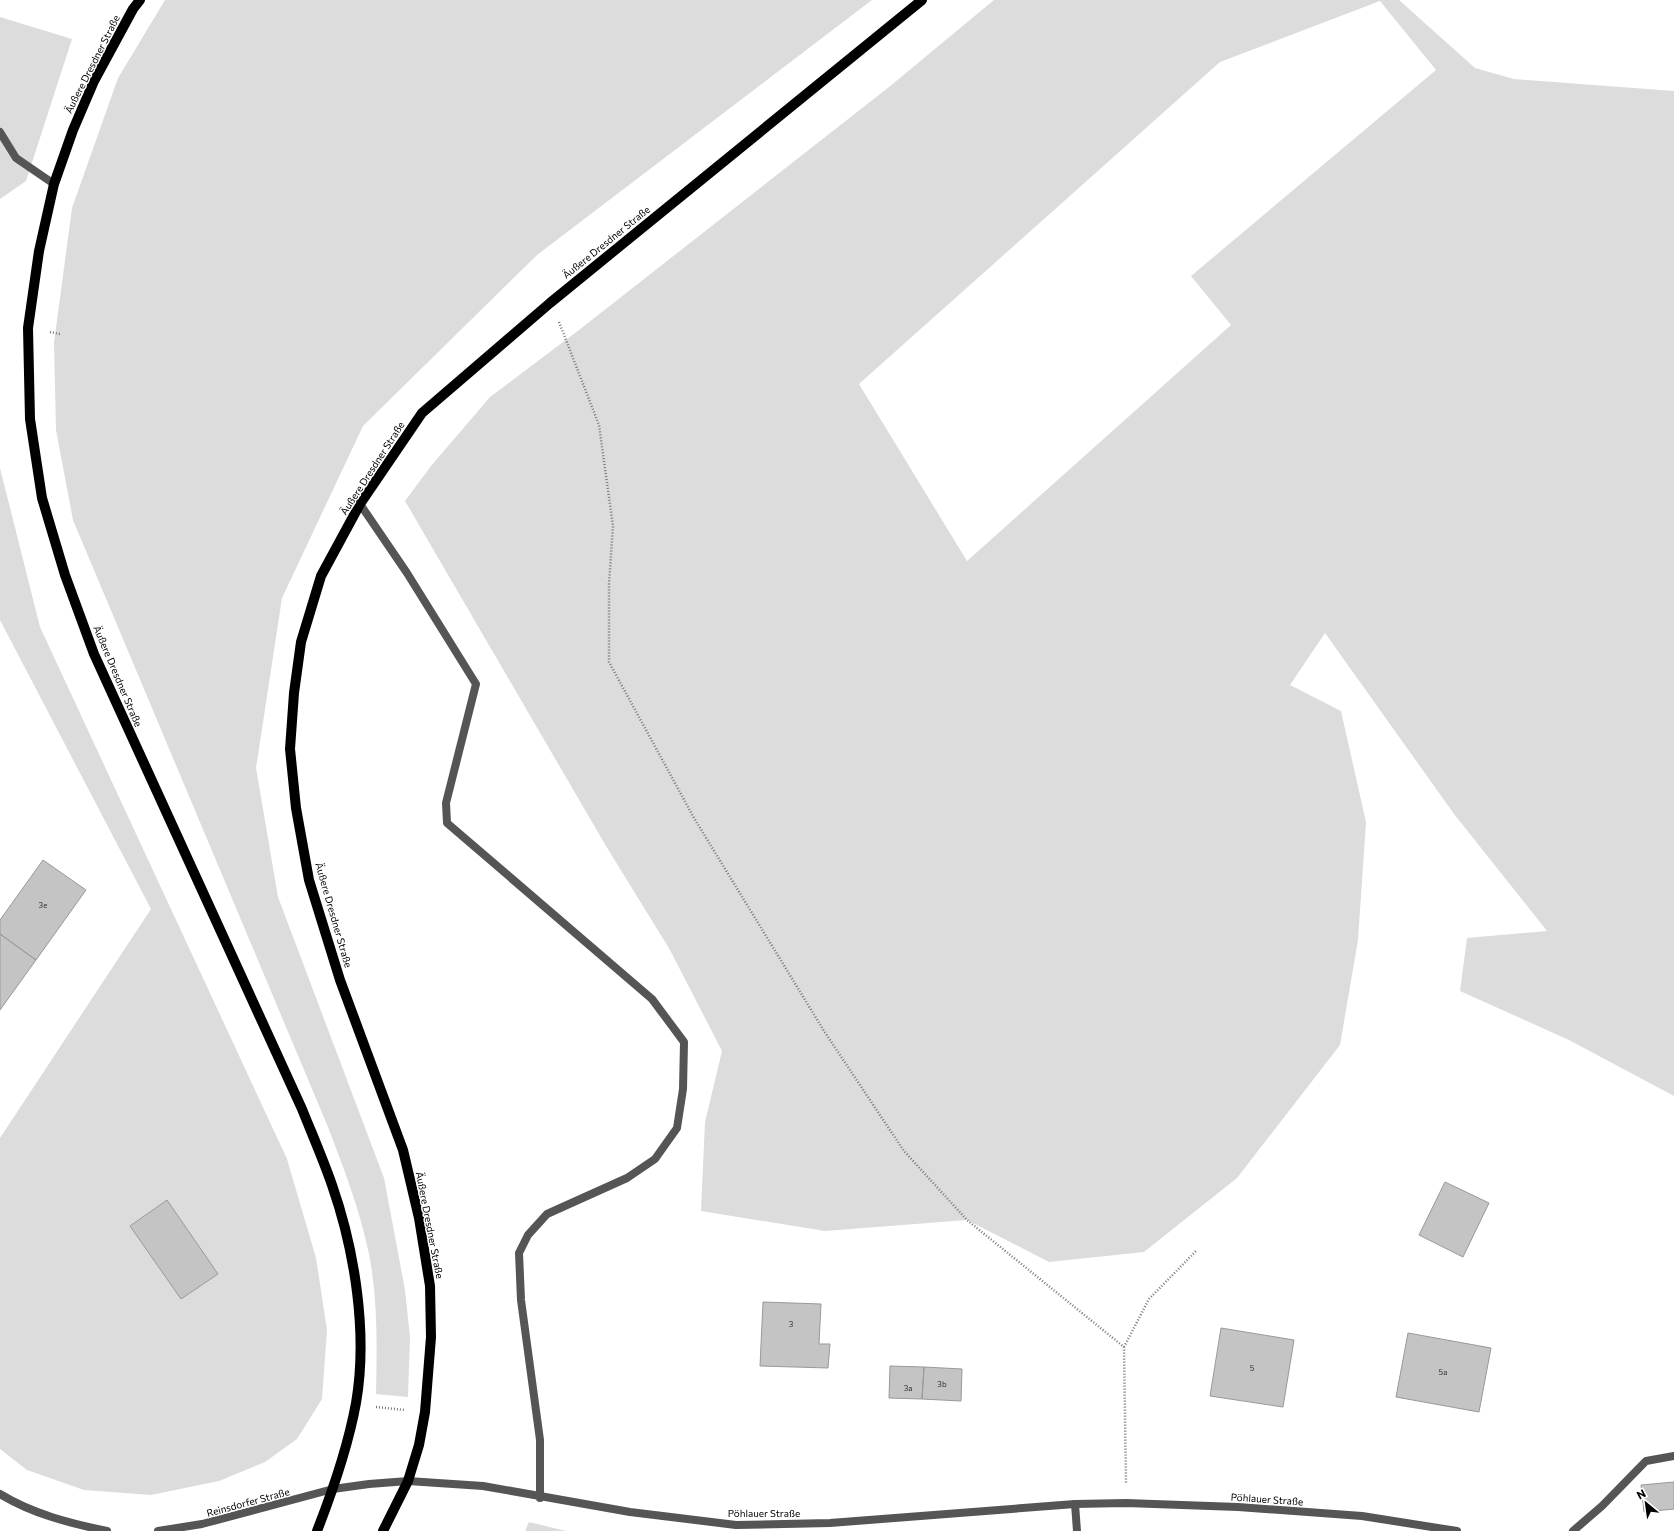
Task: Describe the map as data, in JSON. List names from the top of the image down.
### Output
{
  "streets": {
    "main road": ["Äußere Dresdner Straße"],
    "street": ["Pöhlauer Straße", "Reinsdorfer Straße"]
  },
  "crossings": [
    ["Äußere Dresdner Straße", "Pöhlauer Straße"],
    ["Äußere Dresdner Straße", "Reinsdorfer Straße"],
    ["Pöhlauer Straße", "Reinsdorfer Straße"]
  ],
  "house_numbers": [
    "3e",
    "3",
    "5",
    "5a",
    "3b",
    "3a"
  ],
  "north": "top left"
}
